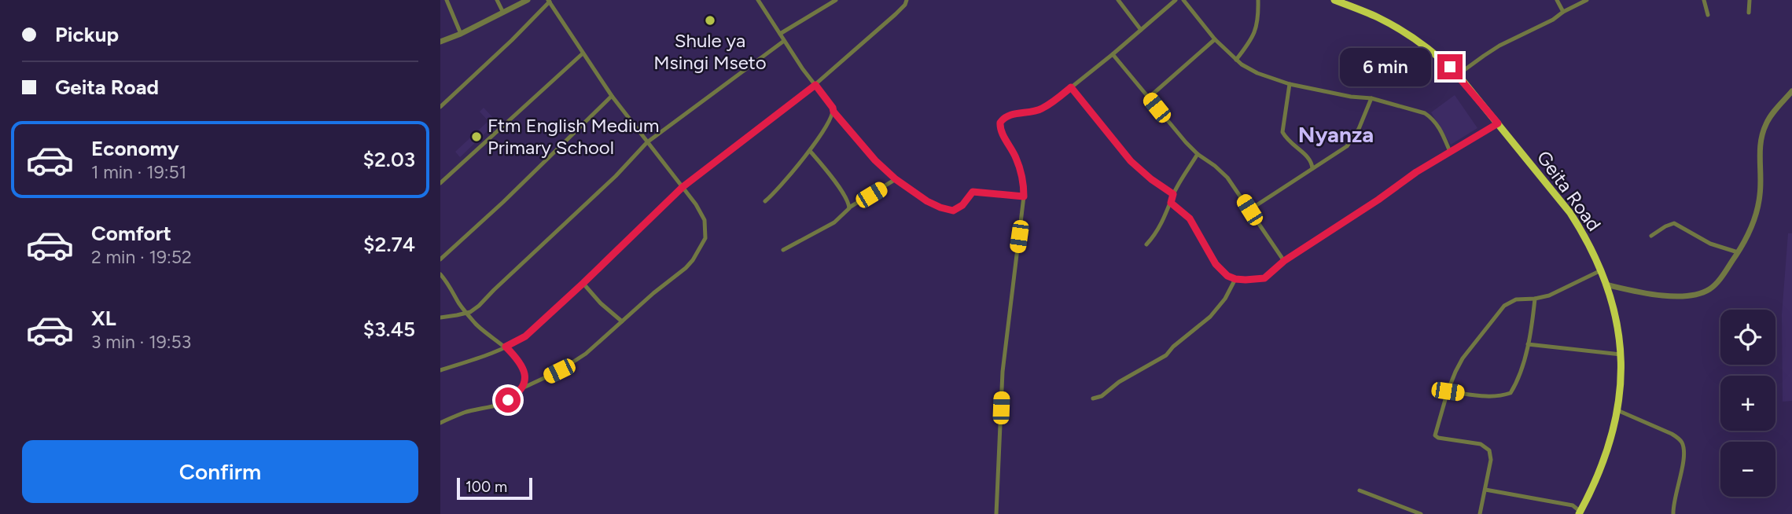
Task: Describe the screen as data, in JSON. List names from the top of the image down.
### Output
{
  "streets": {
    "highway": ["Geita Road"]
  },
  "districts": ["Nyanza"],
  "places": ["Shule ya Msingi Mseto", "Ftm English Medium Primary School"],
  "scale_bar": "100 m",
  "page": {
    "banner": ["Pickup", "Geita Road"],
    "bubble": "6 min",
    "list": [
      {
        "name": "Economy",
        "note": "1 min · 19:51",
        "value": "$2.03"
      },
      {
        "name": "Comfort",
        "note": "2 min · 19:52",
        "value": "$2.74"
      },
      {
        "name": "XL",
        "note": "3 min · 19:53",
        "value": "$3.45"
      }
    ],
    "map_buttons": ["+", "−"],
    "buttons": "Confirm",
    "scale": "100 m"
  }
}
